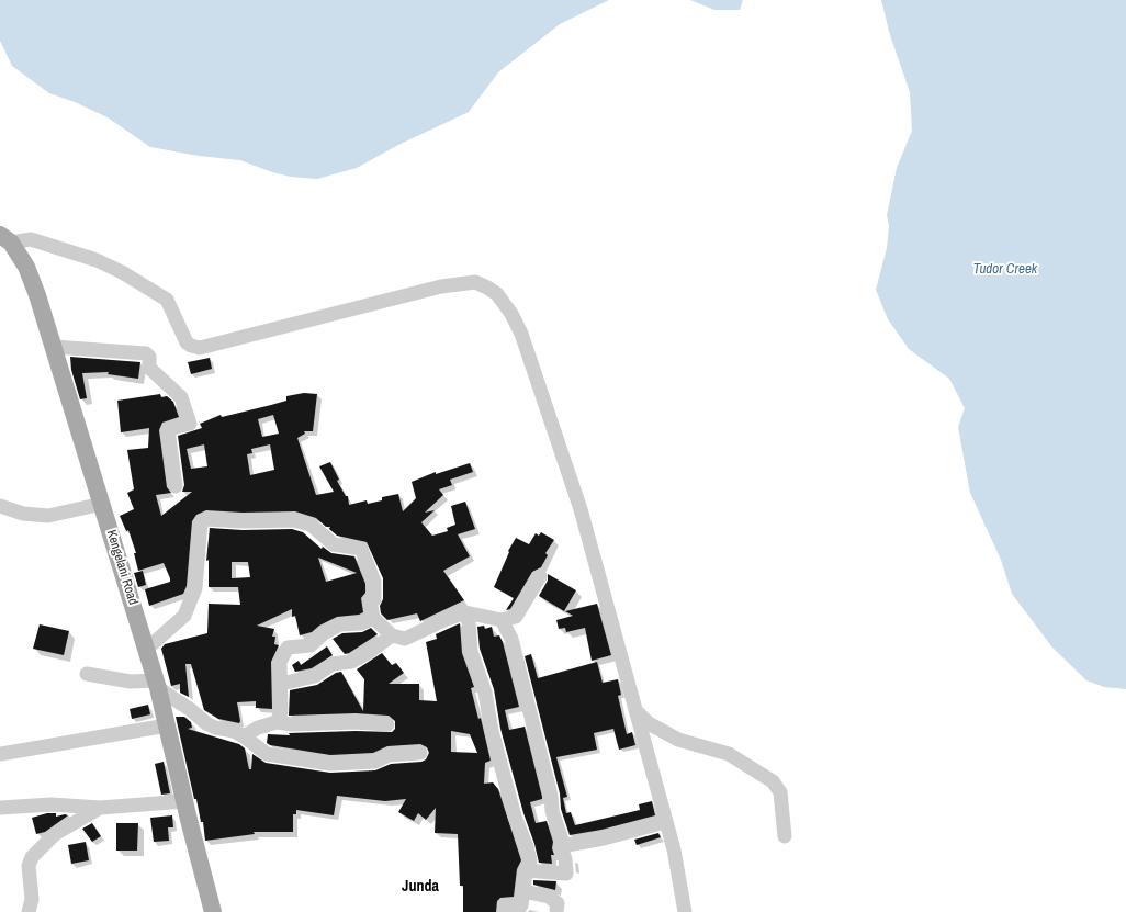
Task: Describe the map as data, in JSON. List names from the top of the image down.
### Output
{
  "streets": {
    "main road": ["Kengelani Road"]
  },
  "districts": ["Junda"],
  "water": ["Tudor Creek"]
}
